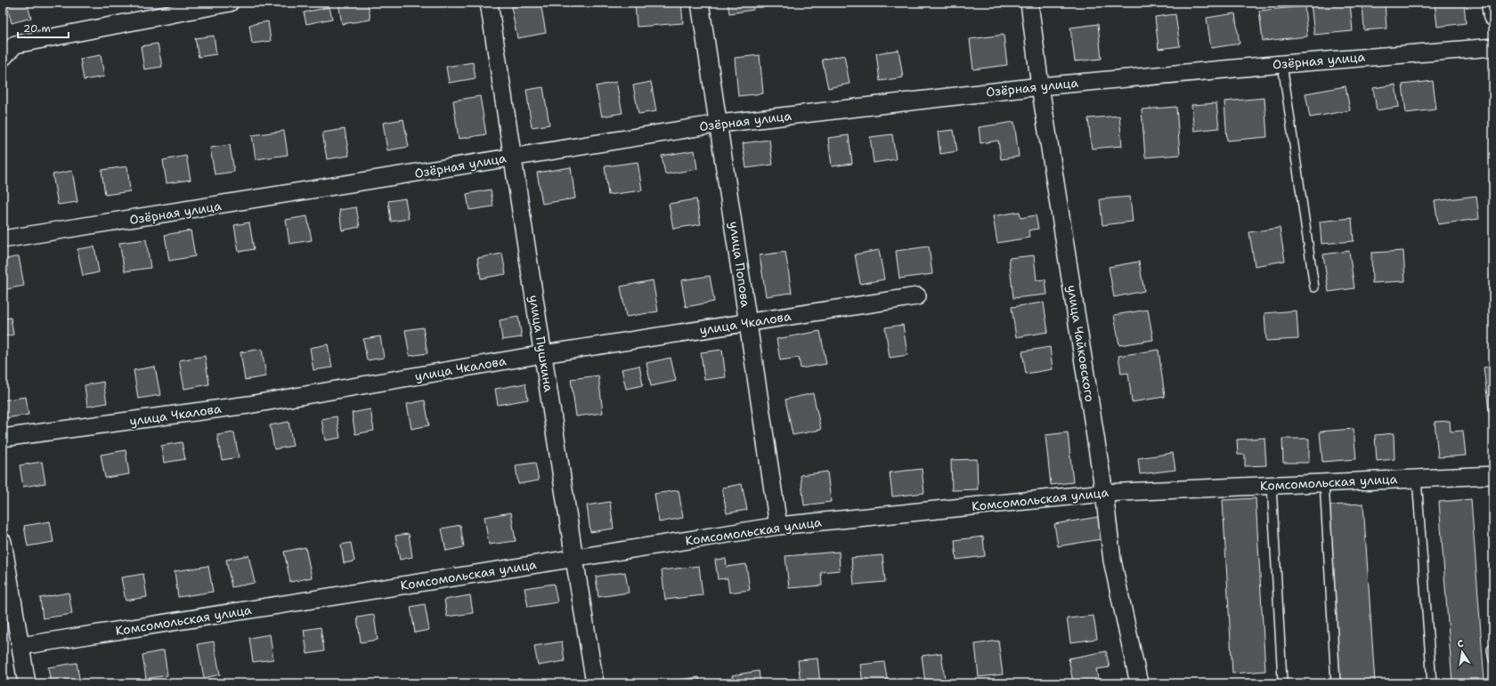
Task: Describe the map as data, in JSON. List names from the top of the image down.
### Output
{
  "streets": {
    "street": [
      "Озёрная улица",
      "улица Попова",
      "улица Чкалова",
      "улица Пушкина",
      "улица Чайковского",
      "Комсомольская улица"
    ]
  },
  "crossings": [
    ["Озёрная улица", "улица Попова"],
    ["Озёрная улица", "улица Пушкина"],
    ["Озёрная улица", "улица Чайковского"],
    ["улица Попова", "улица Чкалова"],
    ["улица Попова", "Комсомольская улица"],
    ["улица Чкалова", "улица Пушкина"],
    ["улица Пушкина", "Комсомольская улица"],
    ["улица Чайковского", "Комсомольская улица"]
  ],
  "scale_bar": "20 m",
  "north": "top"
}
